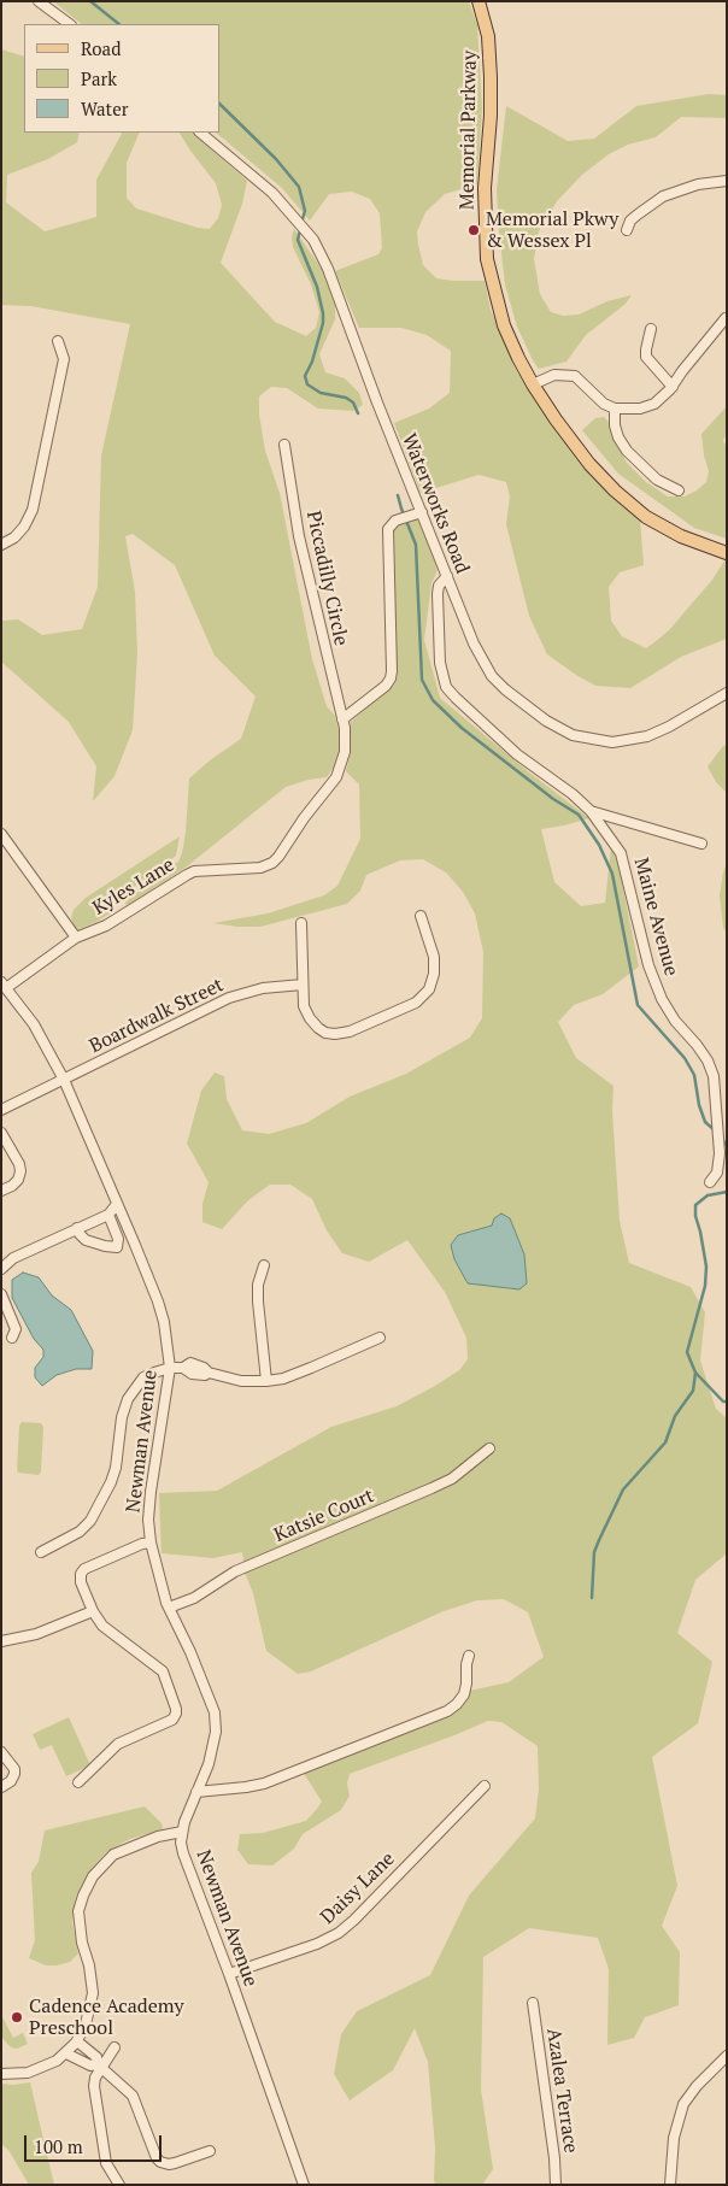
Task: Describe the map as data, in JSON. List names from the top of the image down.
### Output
{
  "streets": {
    "main road": ["Memorial Parkway"],
    "street": [
      "Waterworks Road",
      "Piccadilly Circle",
      "Kyles Lane",
      "Maine Avenue",
      "Boardwalk Street",
      "Newman Avenue",
      "Katsie Court",
      "Daisy Lane",
      "Azalea Terrace"
    ]
  },
  "crossings": [
    ["Waterworks Road", "Maine Avenue"],
    ["Piccadilly Circle", "Kyles Lane"],
    ["Kyles Lane", "Newman Avenue"],
    ["Boardwalk Street", "Newman Avenue"],
    ["Newman Avenue", "Katsie Court"],
    ["Newman Avenue", "Daisy Lane"]
  ],
  "places": ["Memorial Pkwy & Wessex Pl", "Cadence Academy Preschool"],
  "legend": ["Road", "Park", "Water"],
  "scale_bar": "100 m"
}
